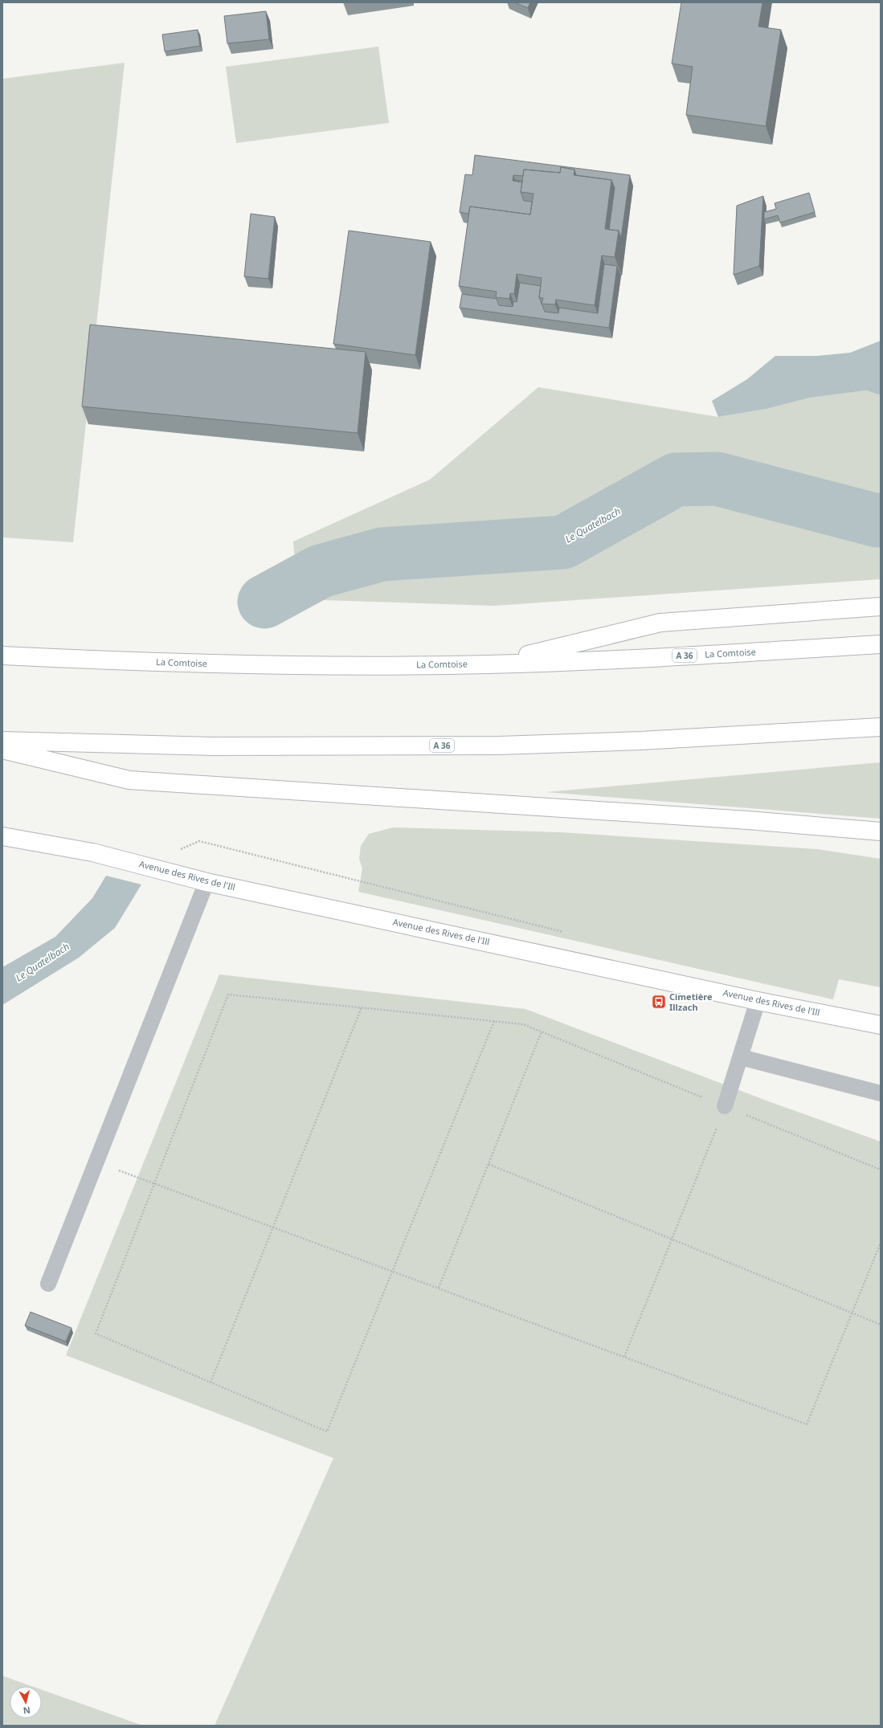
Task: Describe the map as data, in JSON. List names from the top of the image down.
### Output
{
  "streets": {
    "main road": ["La Comtoise", "A 36", "Avenue des Rives de l'Ill"]
  },
  "water": ["Le Quatelbach"],
  "places": {
    "bus stop": ["Cimetière Illzach"]
  },
  "north": "bottom"
}
